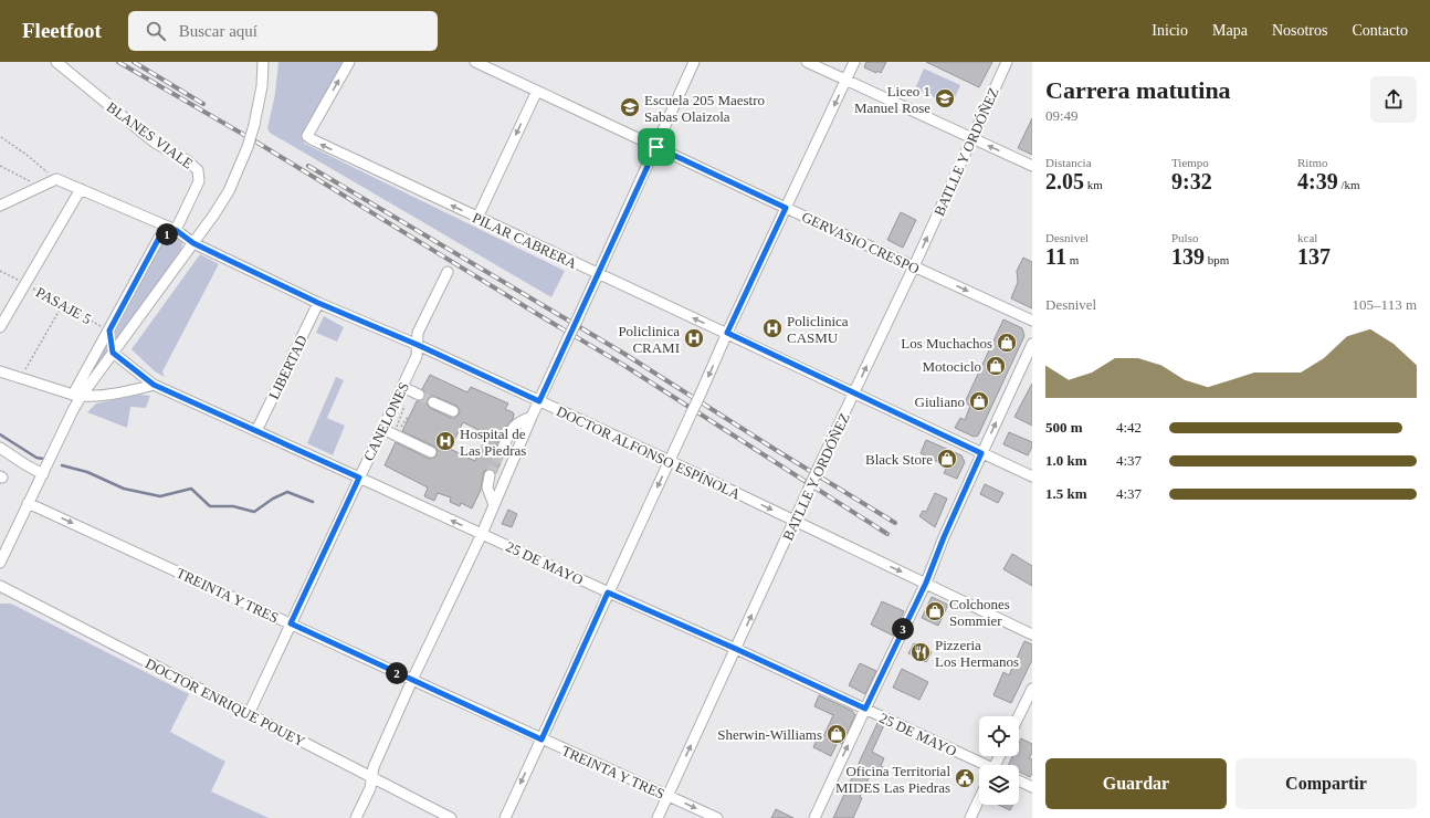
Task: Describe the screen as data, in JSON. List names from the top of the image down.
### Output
{
  "streets": {
    "street": [
      "BLANES VIALE",
      "BATLLE Y ORDÓÑEZ",
      "PILAR CABRERA",
      "GERVASIO CRESPO",
      "LIBERTAD",
      "CANELONES",
      "DOCTOR ALFONSO ESPÍNOLA",
      "25 DE MAYO",
      "TREINTA Y TRES",
      "DOCTOR ENRIQUE POUEY"
    ],
    "path": ["PASAJE 5"]
  },
  "crossings": [
    ["BLANES VIALE", "DOCTOR ALFONSO ESPÍNOLA"],
    ["BATLLE Y ORDÓÑEZ", "PILAR CABRERA"],
    ["BATLLE Y ORDÓÑEZ", "GERVASIO CRESPO"],
    ["BATLLE Y ORDÓÑEZ", "DOCTOR ALFONSO ESPÍNOLA"],
    ["BATLLE Y ORDÓÑEZ", "25 DE MAYO"],
    ["BATLLE Y ORDÓÑEZ", "TREINTA Y TRES"],
    ["LIBERTAD", "DOCTOR ALFONSO ESPÍNOLA"],
    ["LIBERTAD", "25 DE MAYO"],
    ["CANELONES", "DOCTOR ALFONSO ESPÍNOLA"],
    ["CANELONES", "25 DE MAYO"],
    ["CANELONES", "TREINTA Y TRES"],
    ["CANELONES", "DOCTOR ENRIQUE POUEY"]
  ],
  "one_way": ["BATLLE Y ORDÓÑEZ", "PILAR CABRERA", "TREINTA Y TRES"],
  "places": {
    "school or university": ["Liceo 1 Manuel Rose", "Escuela 205 Maestro Sabas Olaizola"],
    "hospital": ["Policlinica CASMU", "Policlinica CRAMI", "Hospital de Las Piedras"],
    "shop": [
      "Los Muchachos",
      "Motociclo",
      "Giuliano",
      "Black Store",
      "Colchones Sommier",
      "Sherwin-Williams"
    ],
    "restaurant": ["Pizzeria Los Hermanos"],
    "public building": ["Oficina Territorial MIDES Las Piedras"]
  },
  "page": {
    "header": "Fleetfoot",
    "search": "Buscar aquí",
    "nav": [
      "Inicio",
      "Mapa",
      "Nosotros",
      "Contacto"
    ],
    "heading": ["Carrera matutina", "09:49"],
    "stats": [
      ["Distancia", "2.05 km"],
      ["Tiempo", "9:32"],
      ["Ritmo", "4:39 /km"],
      ["Desnivel", "11 m"],
      ["Pulso", "139 bpm"],
      ["kcal", "137"]
    ],
    "pins": ["1", "3", "2"],
    "chart": ["Desnivel", "105–113 m"],
    "list": [
      {
        "name": "500 m",
        "note": "4:42"
      },
      {
        "name": "1.0 km",
        "note": "4:37"
      },
      {
        "name": "1.5 km",
        "note": "4:37"
      }
    ],
    "buttons": ["Guardar", "Compartir"]
  }
}
